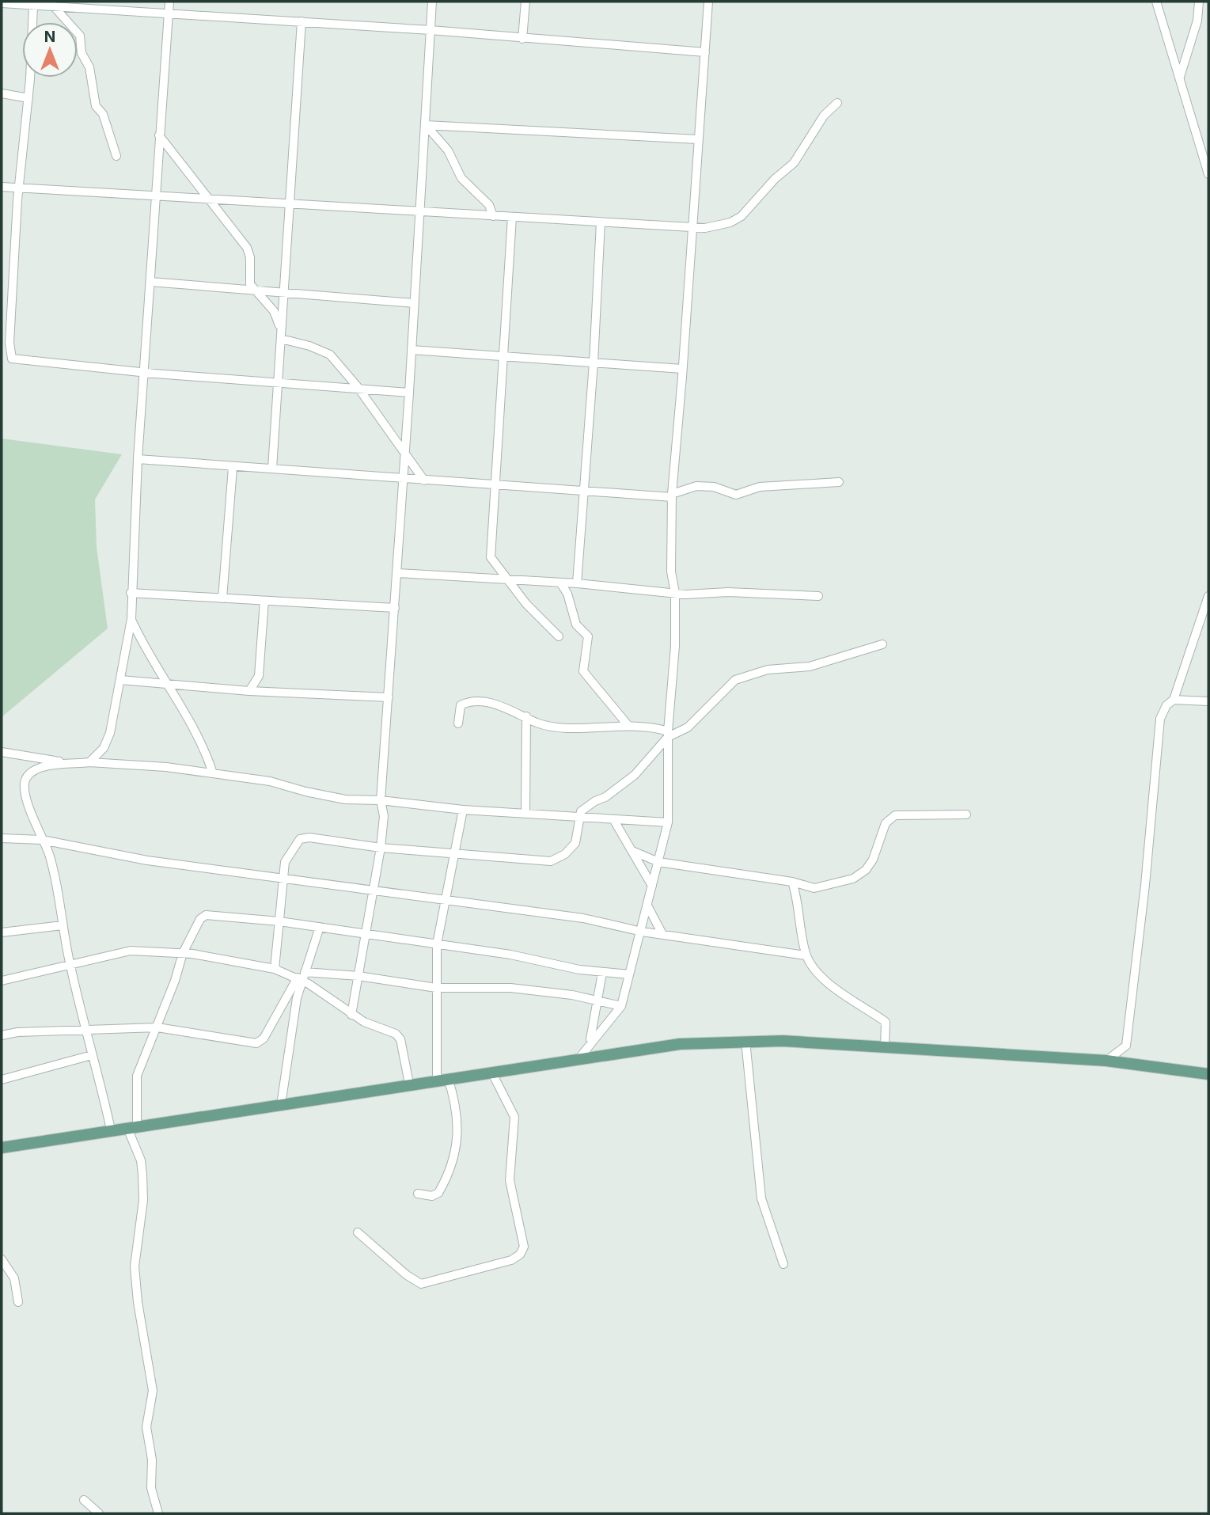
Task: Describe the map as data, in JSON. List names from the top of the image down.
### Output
{
  "north": "top"
}
